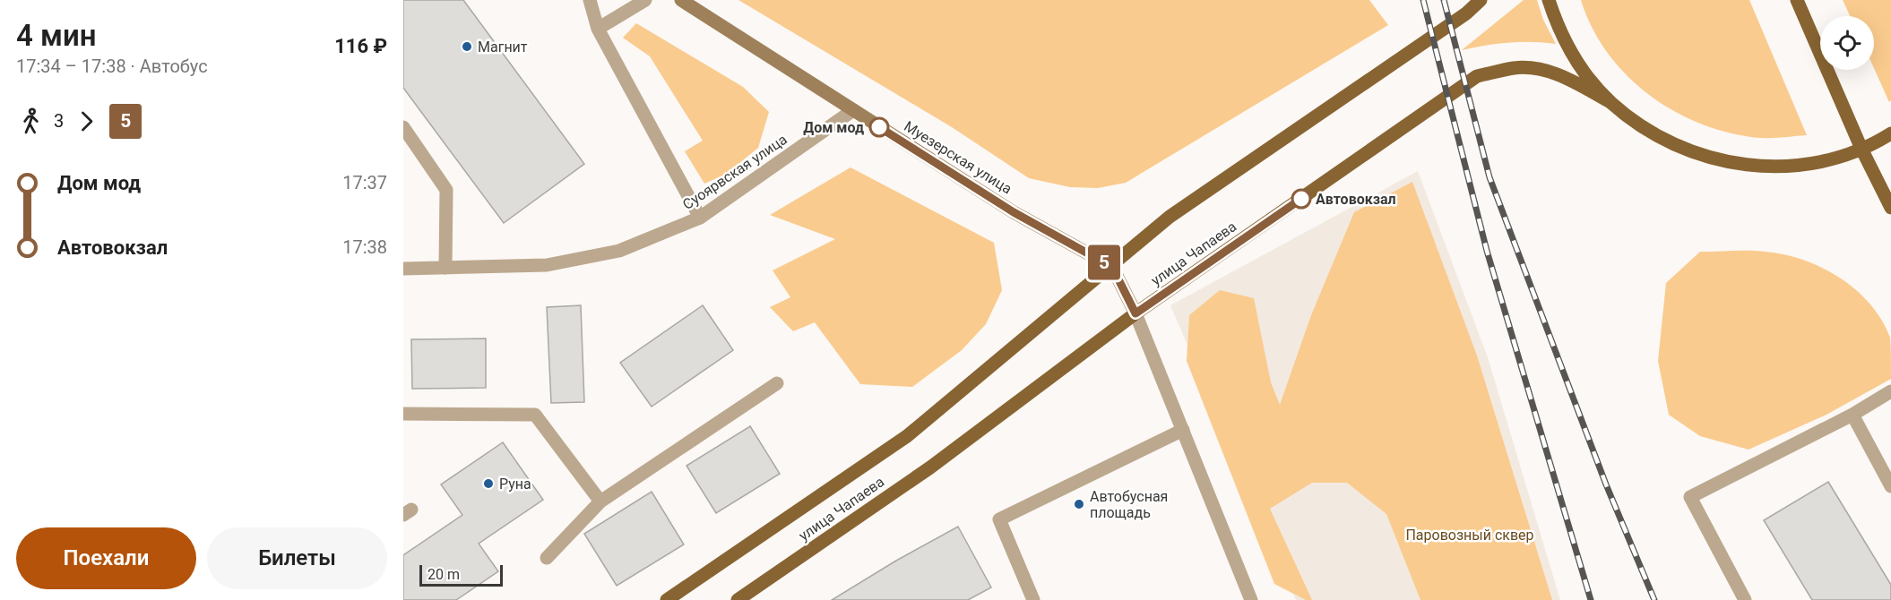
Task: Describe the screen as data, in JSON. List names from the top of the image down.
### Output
{
  "streets": {
    "main road": ["Муезерская улица", "улица Чапаева"],
    "street": ["Суоярвская улица"]
  },
  "crossings": [
    ["Муезерская улица", "Суоярвская улица"],
    ["Муезерская улица", "улица Чапаева"]
  ],
  "parks": ["Паровозный сквер"],
  "places": [
    "Магнит",
    "Дом мод",
    "Автовокзал",
    "Руна",
    "Автобусная площадь"
  ],
  "lines": ["bus line 5"],
  "scale_bar": "20 m",
  "page": {
    "heading": ["4 мин", "17:34 – 17:38 · Автобус", "116 ₽"],
    "on_map": "5",
    "legs": ["3", "5"],
    "list": [
      {
        "name": "Дом мод",
        "value": "17:37"
      },
      {
        "name": "Автовокзал",
        "value": "17:38"
      }
    ],
    "buttons": ["Поехали", "Билеты"],
    "scale": "20 m"
  }
}
